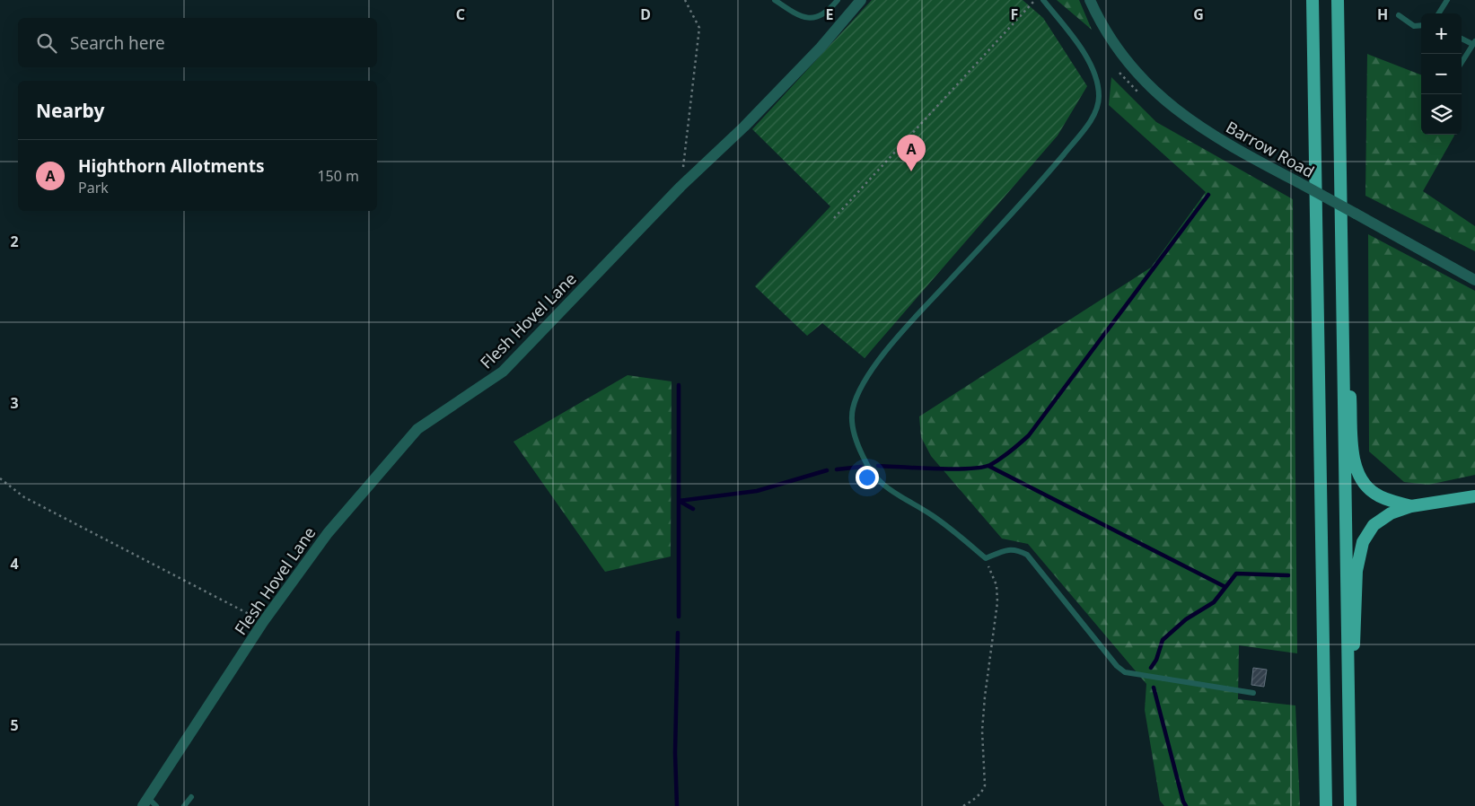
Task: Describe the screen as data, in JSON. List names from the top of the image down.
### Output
{
  "streets": {
    "street": ["Barrow Road", "Flesh Hovel Lane"]
  },
  "page": {
    "map_buttons": ["+", "−"],
    "search": "Search here",
    "heading": "Nearby",
    "pins": "A",
    "list": [
      {
        "mark": "A",
        "name": "Highthorn Allotments",
        "note": "Park",
        "value": "150 m"
      }
    ]
  },
  "grid": {
    "columns": [
      "C",
      "D",
      "E",
      "F",
      "G",
      "H"
    ],
    "rows": [
      "2",
      "3",
      "4",
      "5"
    ]
  }
}
